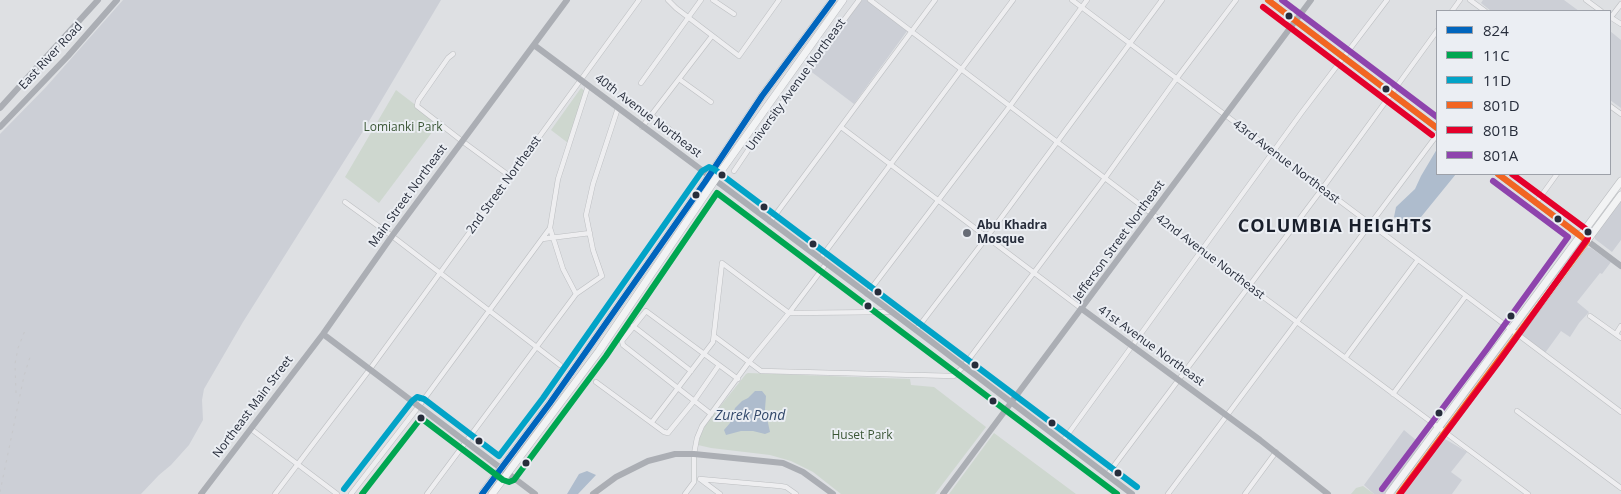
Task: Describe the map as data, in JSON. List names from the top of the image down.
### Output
{
  "streets": {
    "main road": ["University Avenue Northeast"],
    "street": [
      "East River Road",
      "40th Avenue Northeast",
      "43rd Avenue Northeast",
      "2nd Street Northeast",
      "Main Street Northeast",
      "Jefferson Street Northeast",
      "42nd Avenue Northeast",
      "41st Avenue Northeast",
      "Northeast Main Street"
    ]
  },
  "crossings": [
    ["University Avenue Northeast", "40th Avenue Northeast"],
    ["40th Avenue Northeast", "2nd Street Northeast"],
    ["40th Avenue Northeast", "Main Street Northeast"],
    ["40th Avenue Northeast", "Jefferson Street Northeast"],
    ["43rd Avenue Northeast", "Jefferson Street Northeast"],
    ["Main Street Northeast", "Northeast Main Street"],
    ["Jefferson Street Northeast", "42nd Avenue Northeast"],
    ["Jefferson Street Northeast", "41st Avenue Northeast"]
  ],
  "districts": ["COLUMBIA HEIGHTS"],
  "water": ["Zurek Pond"],
  "parks": ["Lomianki Park", "Huset Park"],
  "places": ["Abu Khadra Mosque"],
  "lines": [
    "transit line 824",
    "transit line 801D",
    "transit line 801A",
    "transit line 801B",
    "transit line 11D",
    "transit line 11C"
  ],
  "legend": [
    "824",
    "11C",
    "11D",
    "801D",
    "801B",
    "801A"
  ]
}
